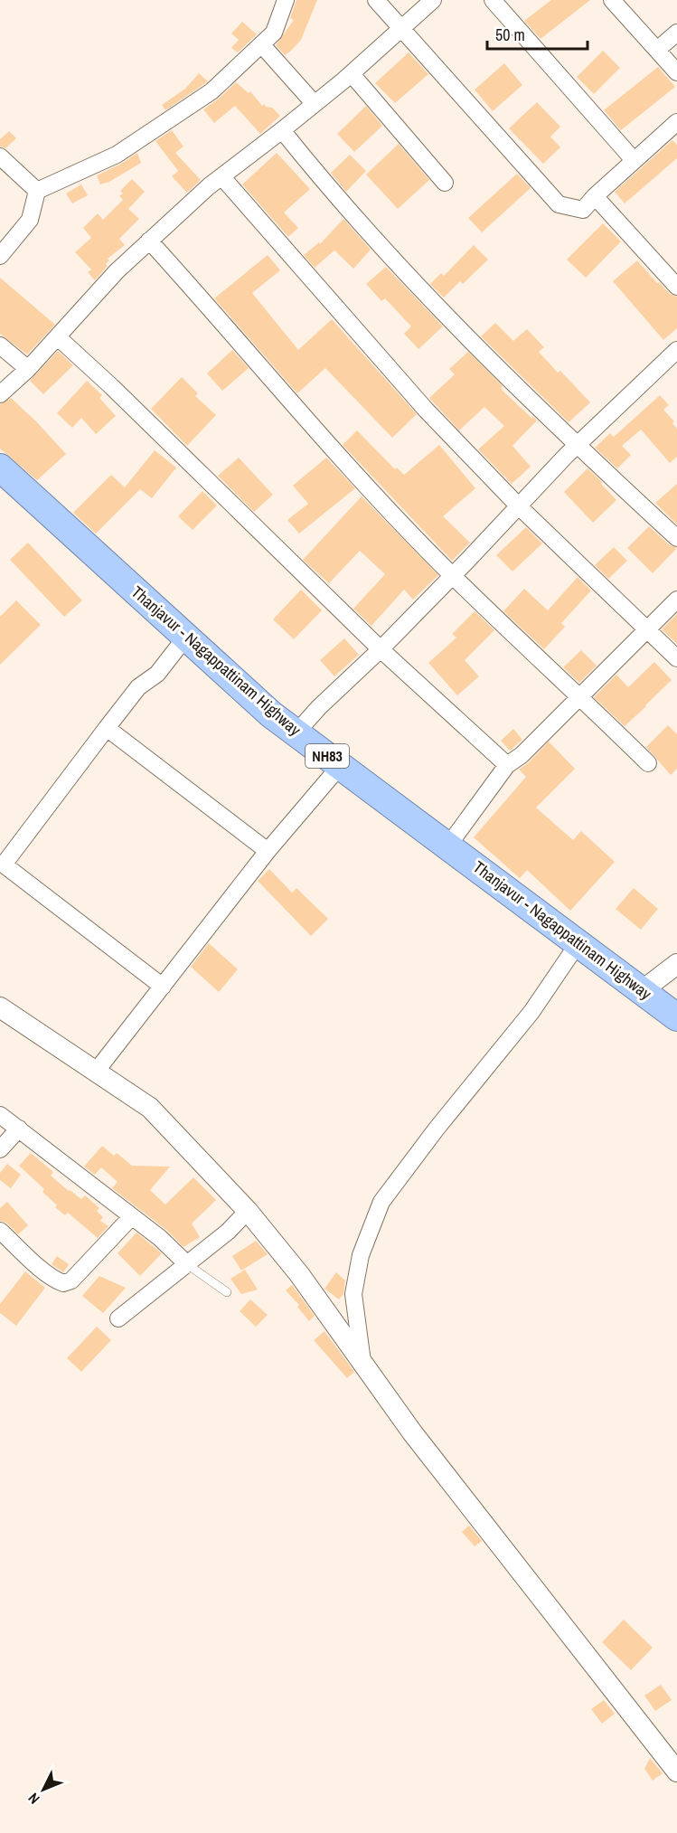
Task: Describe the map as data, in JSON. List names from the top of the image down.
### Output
{
  "streets": {
    "highway": ["Thanjavur - Nagappattinam Highway", "NH83"]
  },
  "scale_bar": "50 m",
  "north": "bottom left"
}
